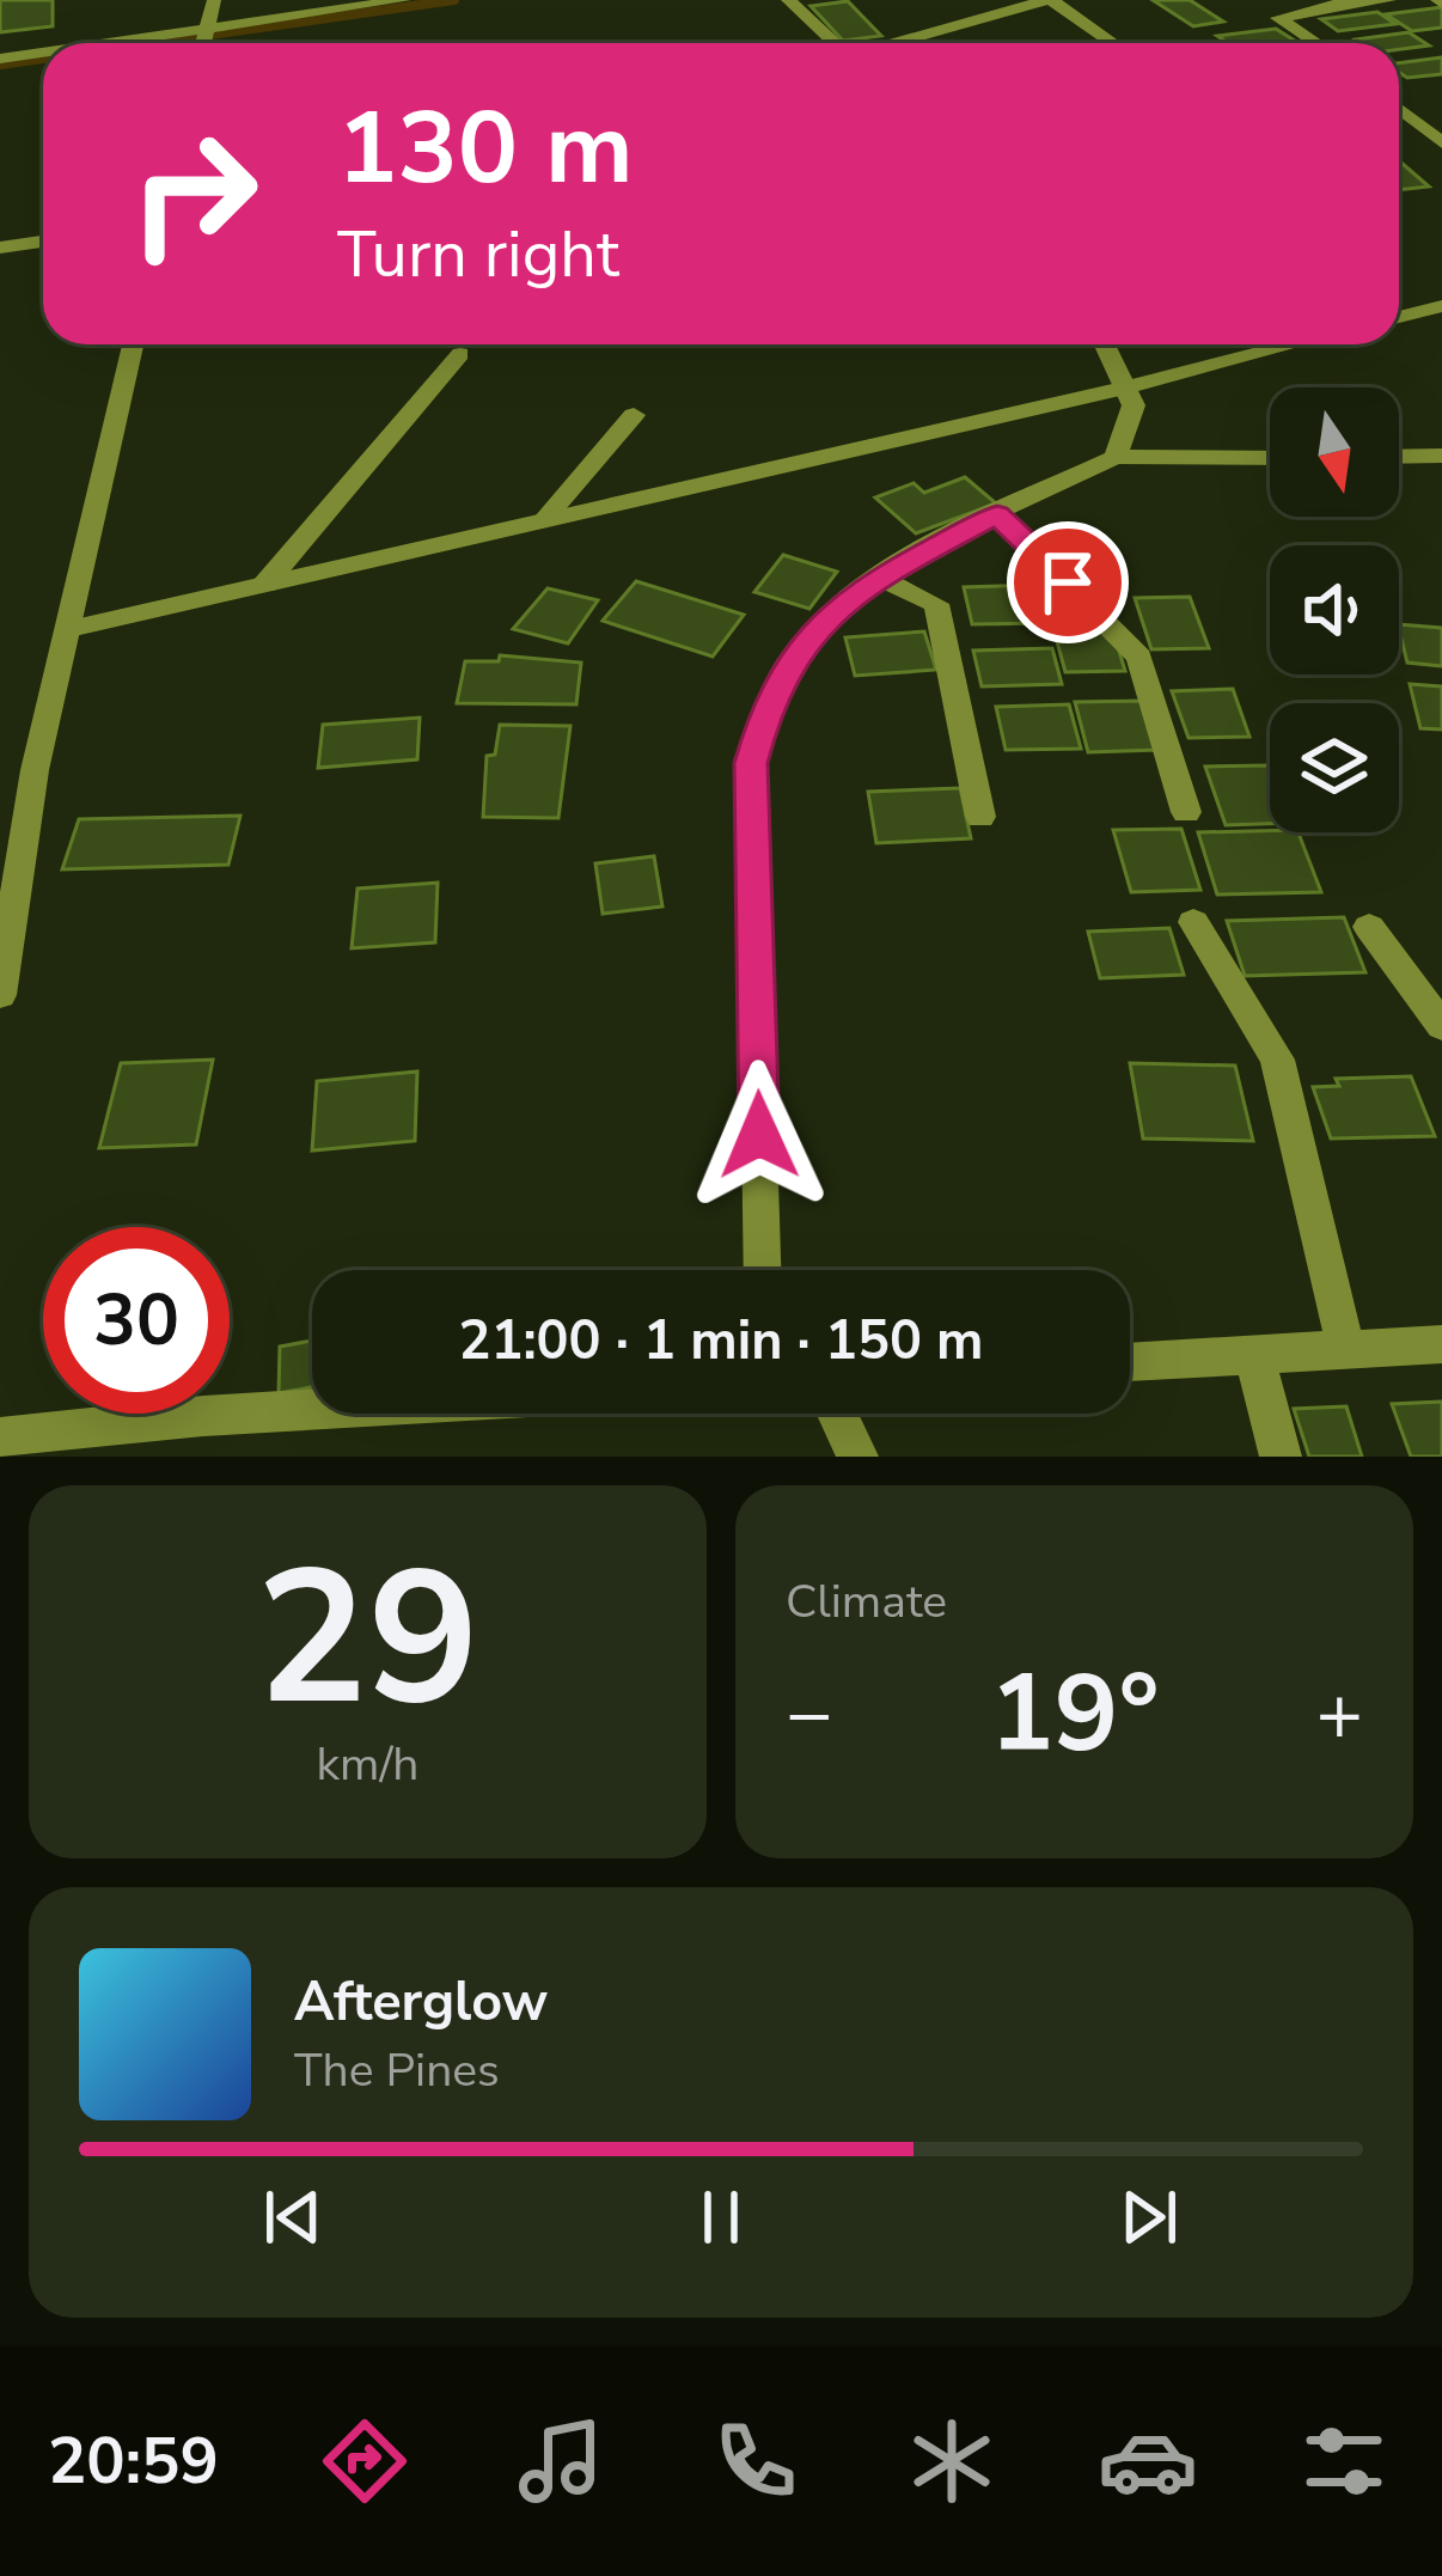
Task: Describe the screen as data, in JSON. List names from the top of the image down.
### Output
{
  "north": "bottom",
  "page": {
    "turn": ["130 m", "Turn right"],
    "limit": "30",
    "trip": "21:00 · 1 min · 150 m",
    "tile": [
      ["29", "km/h"],
      "Climate"
    ],
    "heat": ["−", "19°", "+"],
    "song": ["Afterglow", "The Pines"],
    "tabs": "20:59"
  }
}
